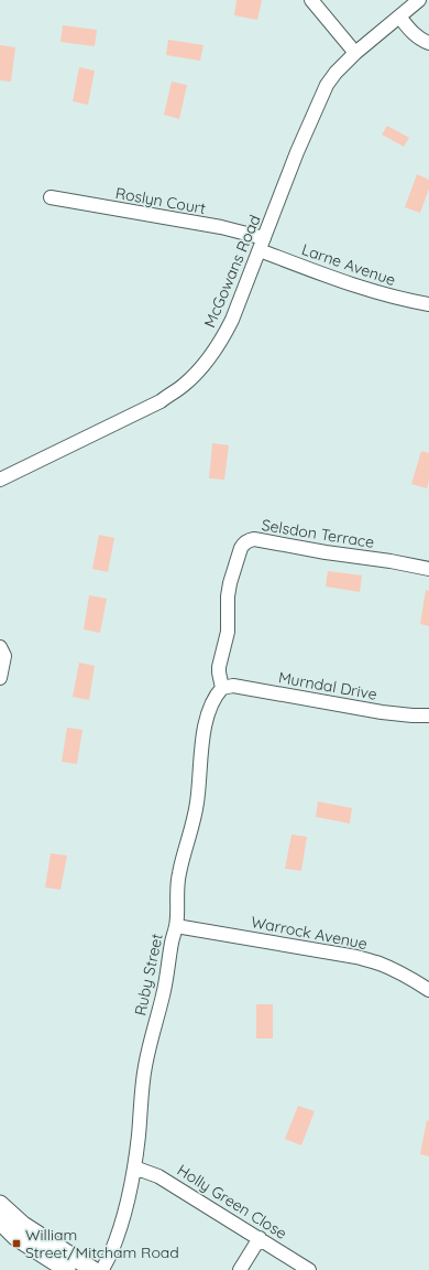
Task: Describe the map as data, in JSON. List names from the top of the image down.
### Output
{
  "streets": {
    "street": [
      "Roslyn Court",
      "Larne Avenue",
      "McGowans Road",
      "Selsdon Terrace",
      "Murndal Drive",
      "Warrock Avenue",
      "Ruby Street",
      "Holly Green Close"
    ]
  },
  "crossings": [
    ["Roslyn Court", "Larne Avenue"],
    ["Roslyn Court", "McGowans Road"],
    ["Larne Avenue", "McGowans Road"],
    ["Selsdon Terrace", "Murndal Drive"],
    ["Selsdon Terrace", "Ruby Street"],
    ["Murndal Drive", "Ruby Street"],
    ["Warrock Avenue", "Ruby Street"],
    ["Ruby Street", "Holly Green Close"]
  ],
  "places": {
    "transit": ["William Street/Mitcham Road"]
  }
}
